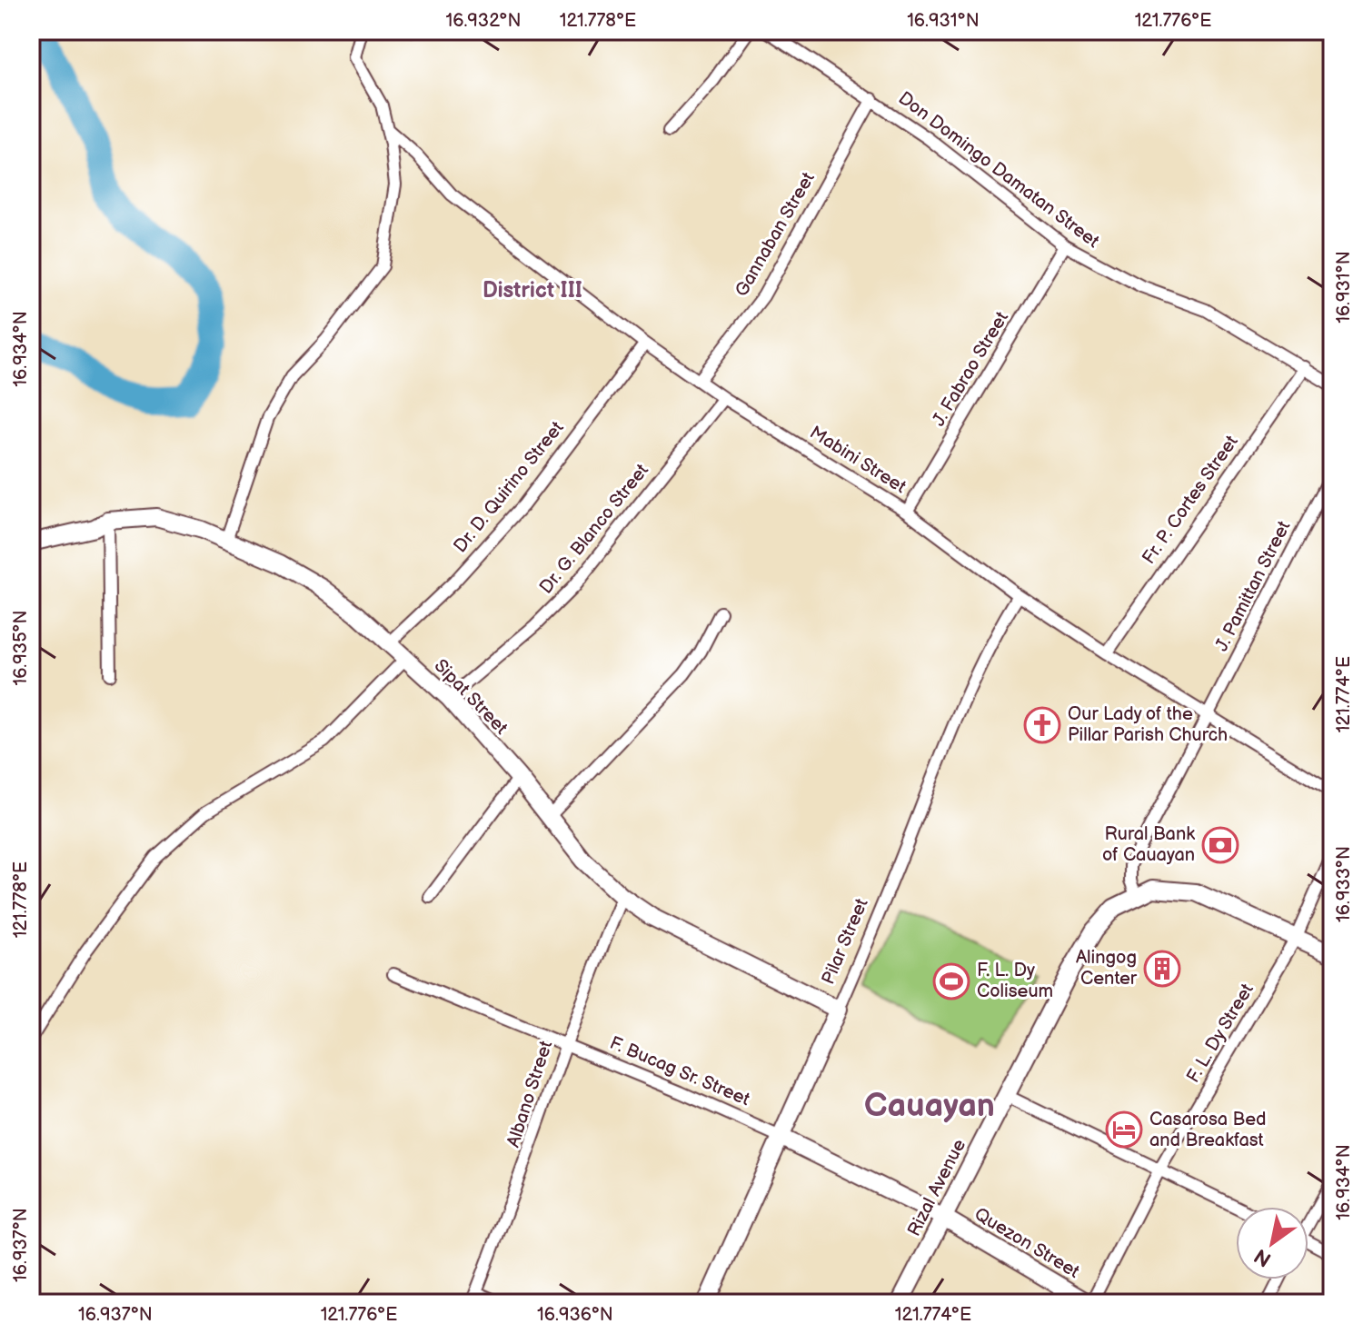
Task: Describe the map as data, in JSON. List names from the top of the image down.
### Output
{
  "streets": {
    "street": [
      "Don Domingo Damatan Street",
      "Gannaban Street",
      "J. Fabrao Street",
      "Mabini Street",
      "Dr. D. Quirino Street",
      "Fr. P. Cortes Street",
      "Dr. G. Blanco Street",
      "J. Pamittan Street",
      "Sipat Street",
      "Pilar Street",
      "F. L. Dy Street",
      "F. Bucag Sr. Street",
      "Albano Street",
      "Rizal Avenue",
      "Quezon Street"
    ]
  },
  "crossings": [
    ["Don Domingo Damatan Street", "Gannaban Street"],
    ["Don Domingo Damatan Street", "J. Fabrao Street"],
    ["Don Domingo Damatan Street", "Fr. P. Cortes Street"],
    ["Gannaban Street", "Mabini Street"],
    ["J. Fabrao Street", "Mabini Street"],
    ["Mabini Street", "Dr. D. Quirino Street"],
    ["Mabini Street", "Fr. P. Cortes Street"],
    ["Mabini Street", "Dr. G. Blanco Street"],
    ["Mabini Street", "J. Pamittan Street"],
    ["Mabini Street", "Pilar Street"],
    ["Dr. D. Quirino Street", "Sipat Street"],
    ["Dr. G. Blanco Street", "Sipat Street"],
    ["Sipat Street", "Pilar Street"],
    ["Sipat Street", "Albano Street"],
    ["Pilar Street", "F. Bucag Sr. Street"],
    ["F. L. Dy Street", "Quezon Street"],
    ["F. Bucag Sr. Street", "Albano Street"],
    ["F. Bucag Sr. Street", "Rizal Avenue"],
    ["F. Bucag Sr. Street", "Quezon Street"],
    ["Rizal Avenue", "Quezon Street"]
  ],
  "districts": ["District III", "Cauayan"],
  "places": {
    "church": ["Our Lady of the Pillar Parish Church"],
    "bank": ["Rural Bank of Cauayan"],
    "building": ["Alingog Center"],
    "sports": ["F. L. Dy Coliseum"],
    "hotel": ["Casarosa Bed and Breakfast"]
  },
  "north": "bottom left",
  "coordinates": [
    "16.932°N",
    "121.778°E",
    "16.931°N",
    "121.776°E",
    "16.934°N",
    "16.935°N",
    "121.774°E",
    "16.933°N",
    "16.937°N",
    "16.936°N"
  ]
}
